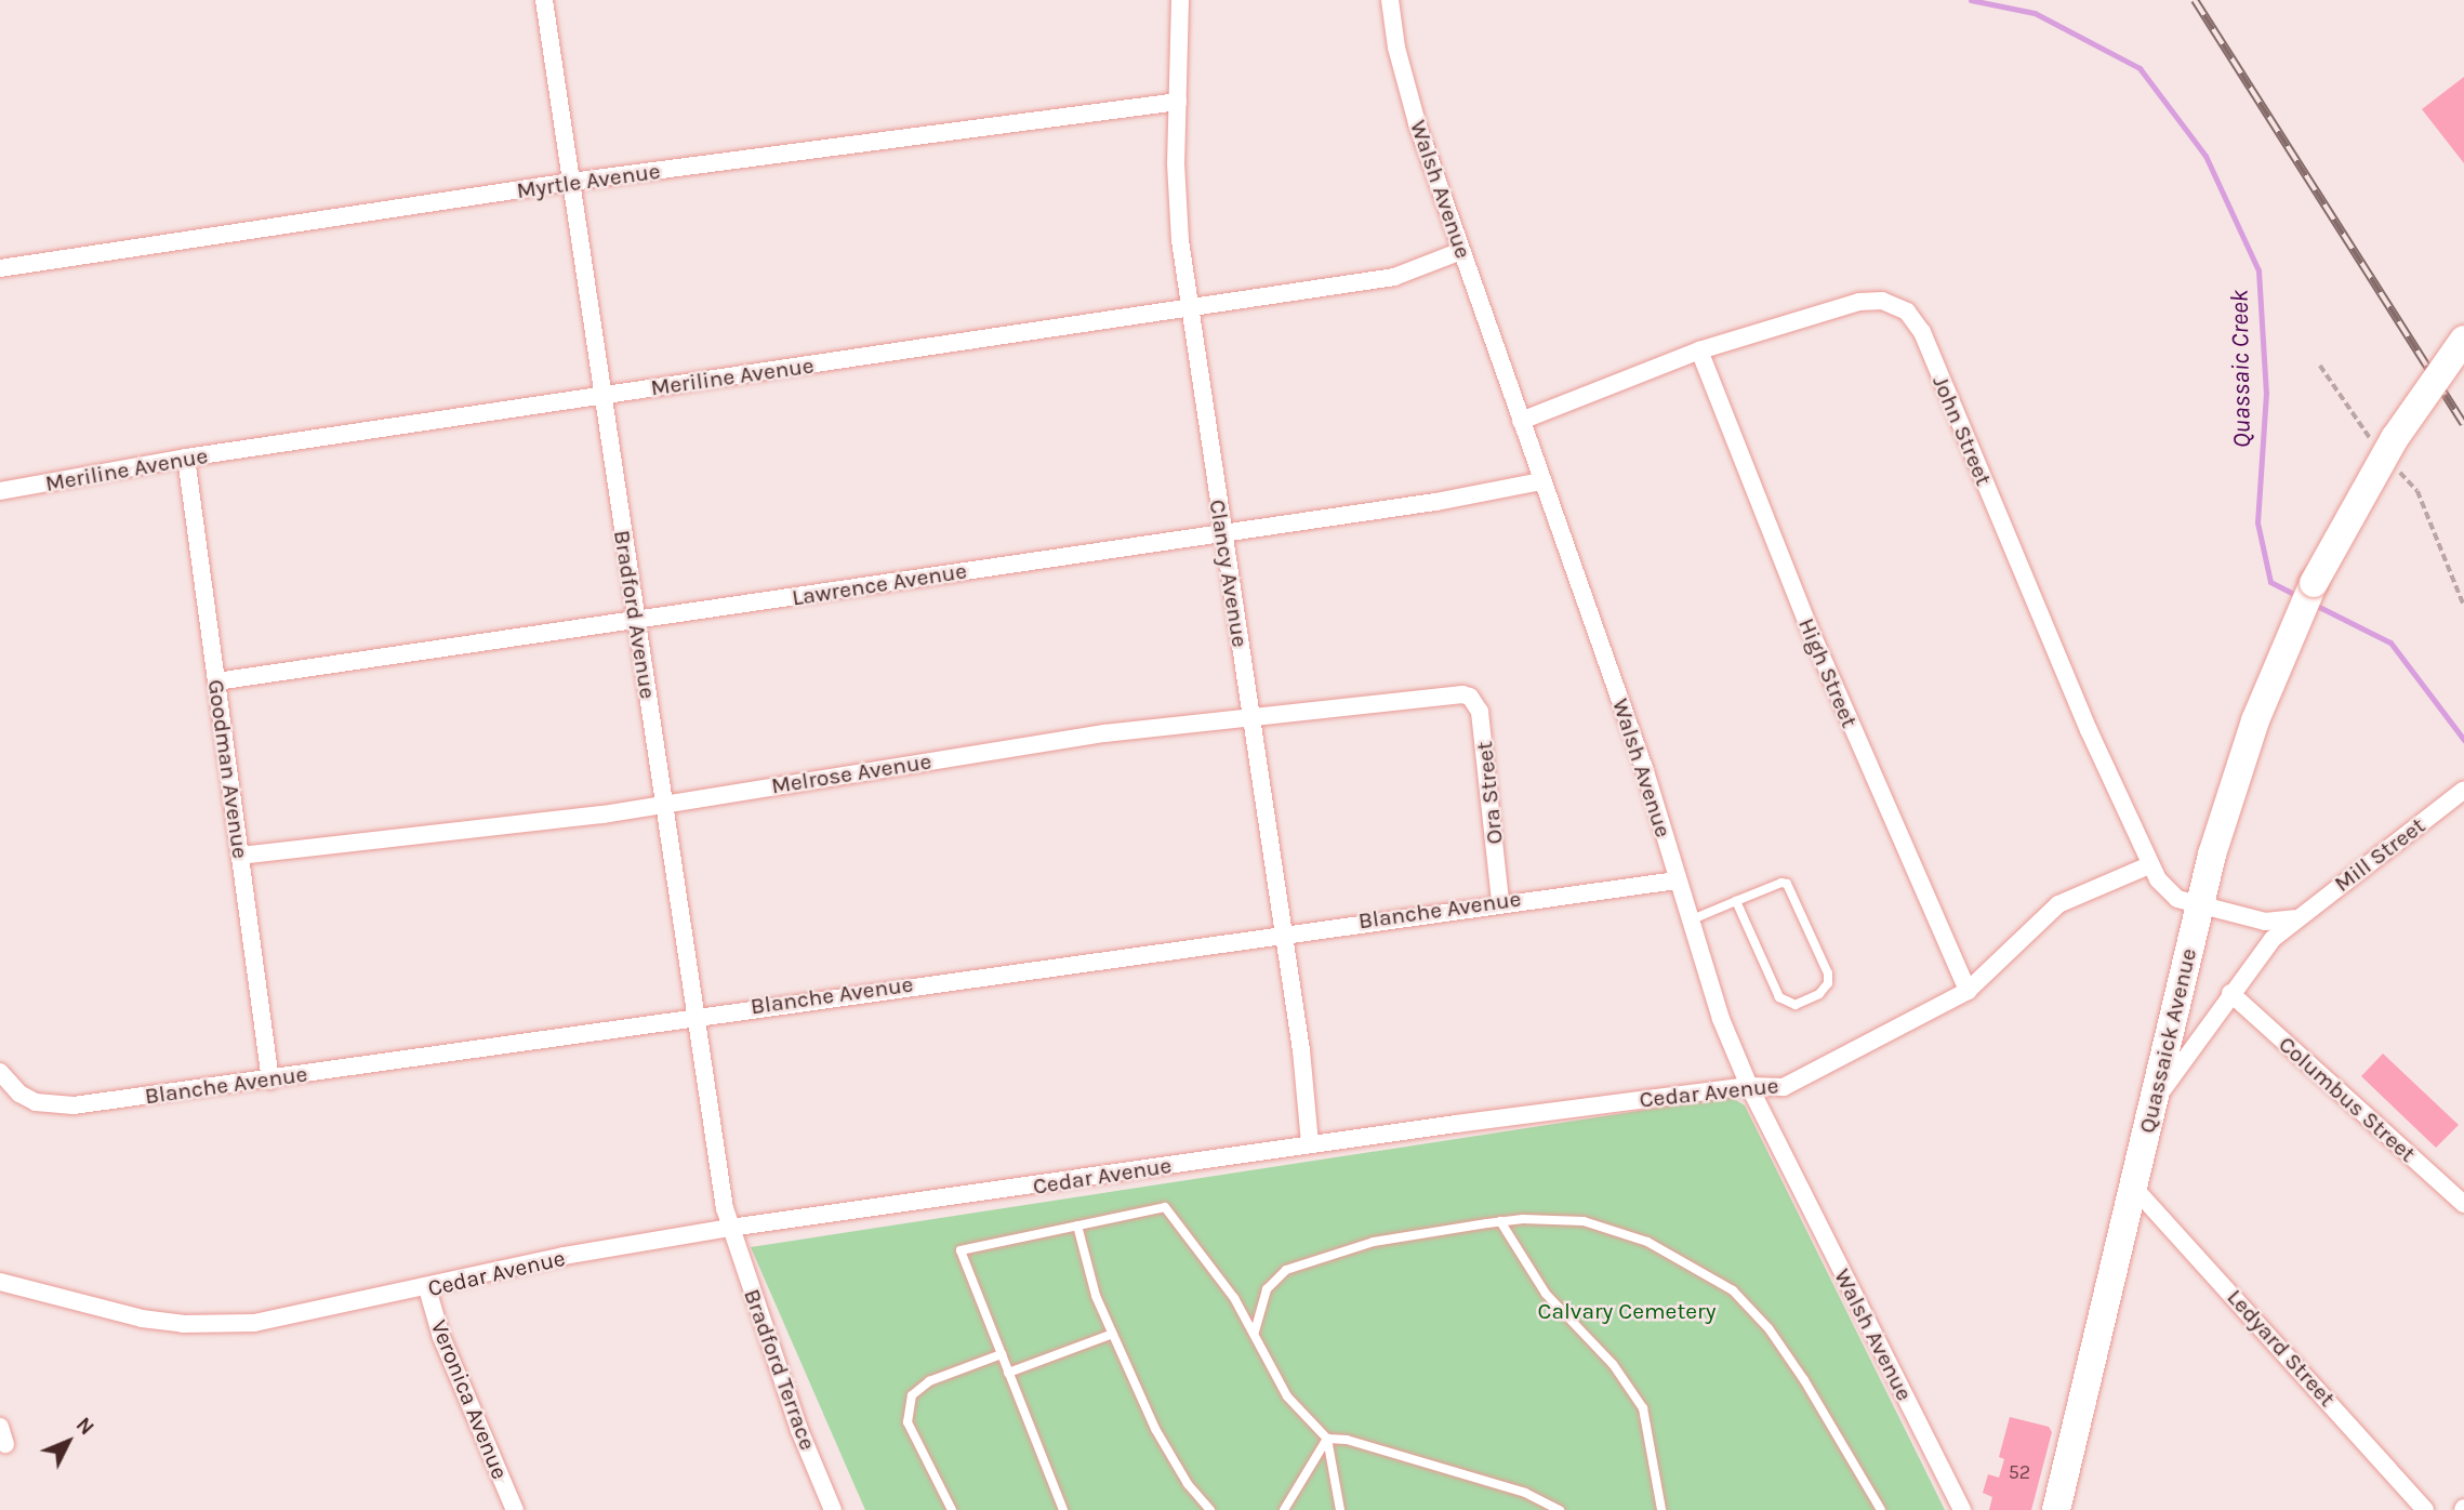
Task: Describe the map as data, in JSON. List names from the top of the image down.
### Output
{
  "streets": {
    "highway": ["Quassaick Avenue"],
    "street": [
      "Myrtle Avenue",
      "Walsh Avenue",
      "Meriline Avenue",
      "John Street",
      "Clancy Avenue",
      "Lawrence Avenue",
      "Bradford Avenue",
      "High Street",
      "Goodman Avenue",
      "Melrose Avenue",
      "Ora Street",
      "Mill Street",
      "Blanche Avenue",
      "Cedar Avenue",
      "Columbus Street",
      "Ledyard Street",
      "Bradford Terrace",
      "Veronica Avenue"
    ]
  },
  "crossings": [
    ["Myrtle Avenue", "Clancy Avenue"],
    ["Myrtle Avenue", "Bradford Avenue"],
    ["Walsh Avenue", "Meriline Avenue"],
    ["Walsh Avenue", "John Street"],
    ["Walsh Avenue", "Lawrence Avenue"],
    ["Walsh Avenue", "Blanche Avenue"],
    ["Walsh Avenue", "Cedar Avenue"],
    ["Meriline Avenue", "Clancy Avenue"],
    ["Meriline Avenue", "Bradford Avenue"],
    ["Meriline Avenue", "Goodman Avenue"],
    ["John Street", "High Street"],
    ["John Street", "Quassaick Avenue"],
    ["John Street", "Cedar Avenue"],
    ["Clancy Avenue", "Lawrence Avenue"],
    ["Clancy Avenue", "Melrose Avenue"],
    ["Clancy Avenue", "Blanche Avenue"],
    ["Clancy Avenue", "Cedar Avenue"],
    ["Lawrence Avenue", "Bradford Avenue"],
    ["Lawrence Avenue", "Goodman Avenue"],
    ["Bradford Avenue", "Melrose Avenue"],
    ["Bradford Avenue", "Blanche Avenue"],
    ["Bradford Avenue", "Cedar Avenue"],
    ["Bradford Avenue", "Bradford Terrace"],
    ["High Street", "Cedar Avenue"],
    ["Goodman Avenue", "Melrose Avenue"],
    ["Goodman Avenue", "Blanche Avenue"],
    ["Melrose Avenue", "Ora Street"],
    ["Ora Street", "Blanche Avenue"],
    ["Quassaick Avenue", "Ledyard Street"],
    ["Cedar Avenue", "Bradford Terrace"],
    ["Cedar Avenue", "Veronica Avenue"]
  ],
  "water": ["Quassaic Creek"],
  "parks": ["Calvary Cemetery"],
  "house_numbers": ["52"],
  "north": "top right"
}
